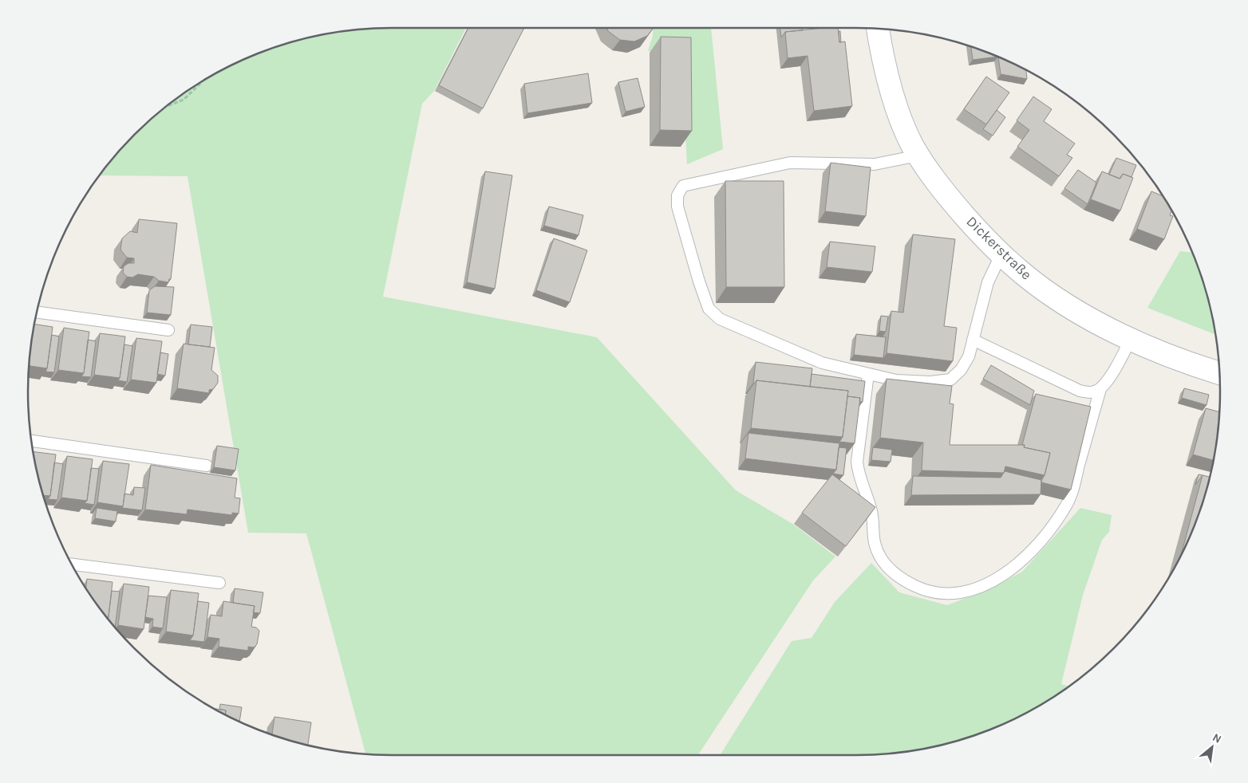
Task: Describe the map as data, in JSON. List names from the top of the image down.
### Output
{
  "streets": {
    "street": ["Dickerstraße"]
  },
  "north": "top right"
}
